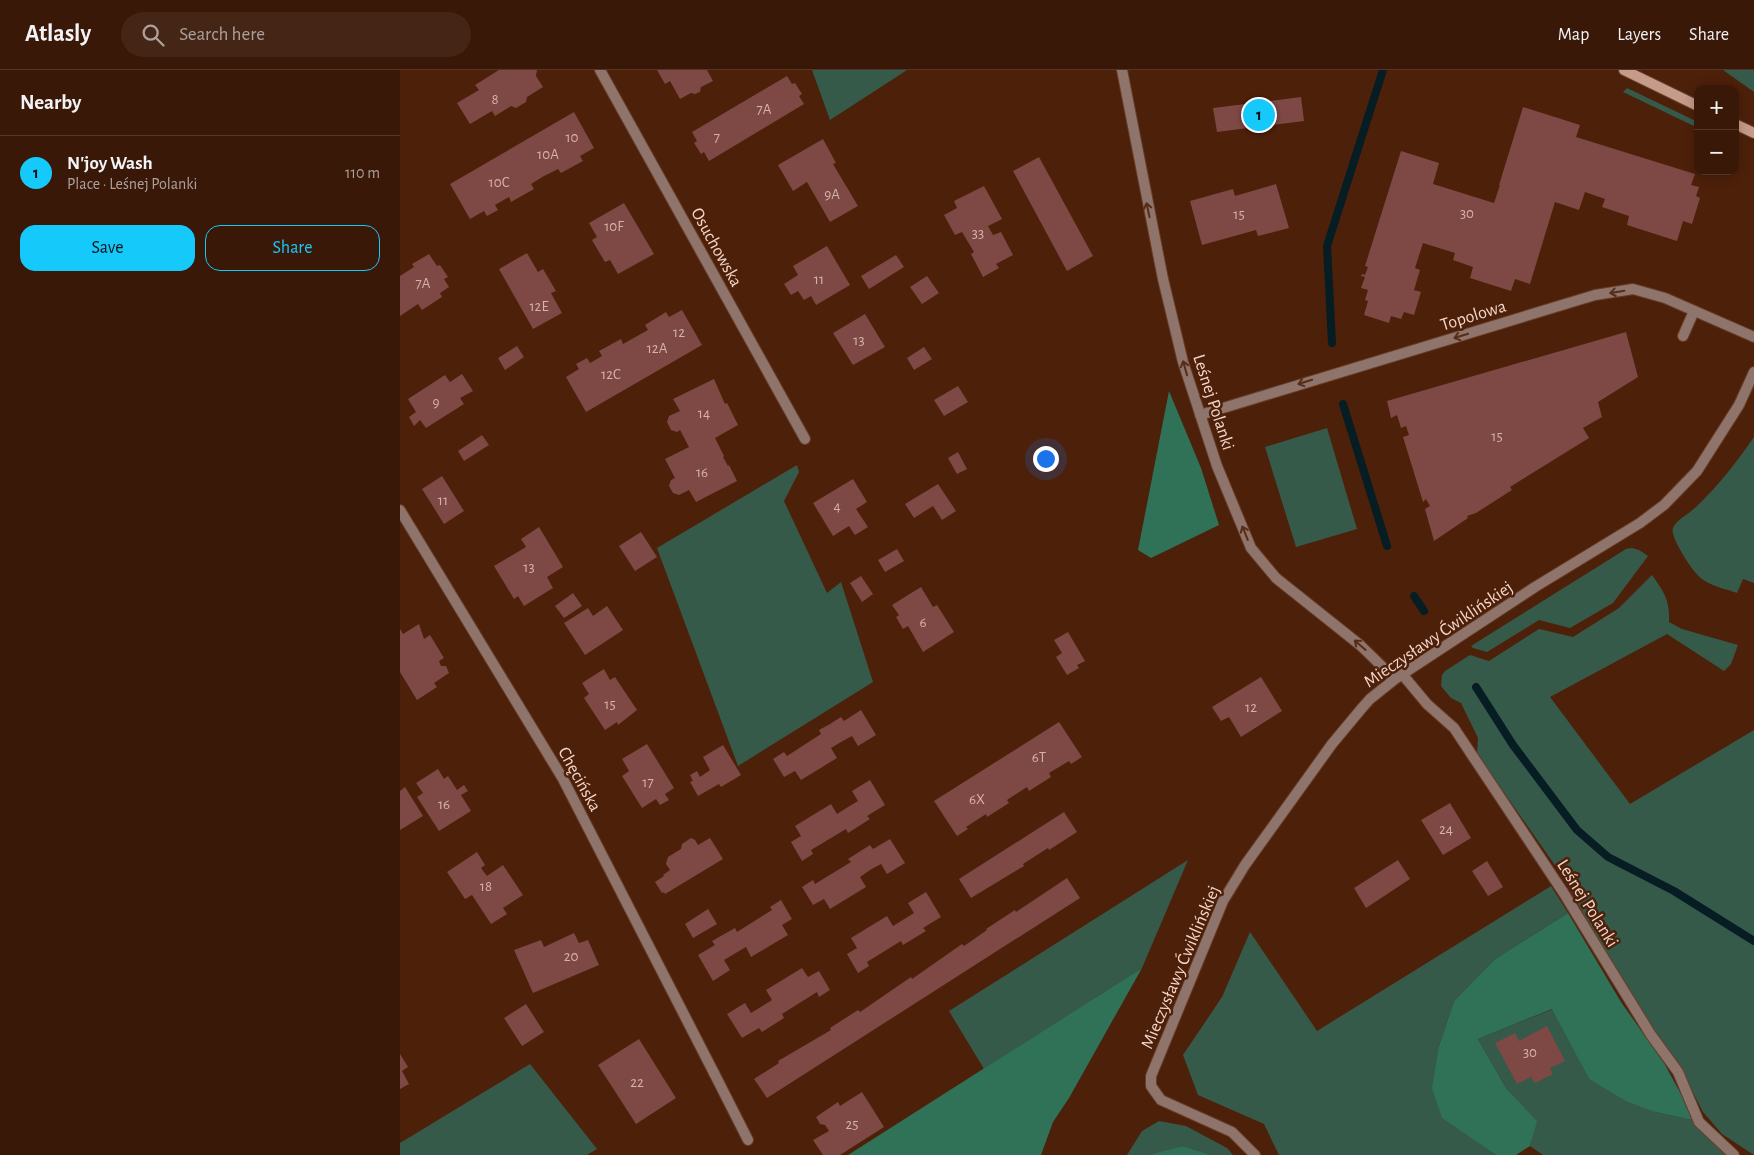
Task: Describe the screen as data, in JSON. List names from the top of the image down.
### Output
{
  "streets": {
    "street": [
      "Osuchowska",
      "Topolowa",
      "Leśnej Polanki",
      "Mieczysławy Ćwiklińskiej",
      "Chęcińska"
    ]
  },
  "crossings": [
    ["Topolowa", "Leśnej Polanki"],
    ["Leśnej Polanki", "Mieczysławy Ćwiklińskiej"]
  ],
  "one_way": ["Topolowa", "Leśnej Polanki"],
  "house_numbers": [
    "8",
    "7A",
    "10",
    "7",
    "10A",
    "10C",
    "9A",
    "30",
    "15",
    "10F",
    "33",
    "11",
    "7A",
    "12E",
    "12",
    "13",
    "12A",
    "12C",
    "9",
    "14",
    "15",
    "16",
    "11",
    "4",
    "13",
    "6",
    "15",
    "12",
    "6T",
    "17",
    "6X",
    "16",
    "24",
    "18",
    "20",
    "30",
    "22",
    "25"
  ],
  "page": {
    "header": "Atlasly",
    "search": "Search here",
    "nav": ["Map", "Layers", "Share"],
    "heading": "Nearby",
    "map_buttons": ["+", "−"],
    "pins": "1",
    "list": [
      {
        "mark": "1",
        "name": "N'joy Wash",
        "note": "Place · Leśnej Polanki",
        "value": "110 m"
      }
    ],
    "buttons": ["Save", "Share"]
  }
}
